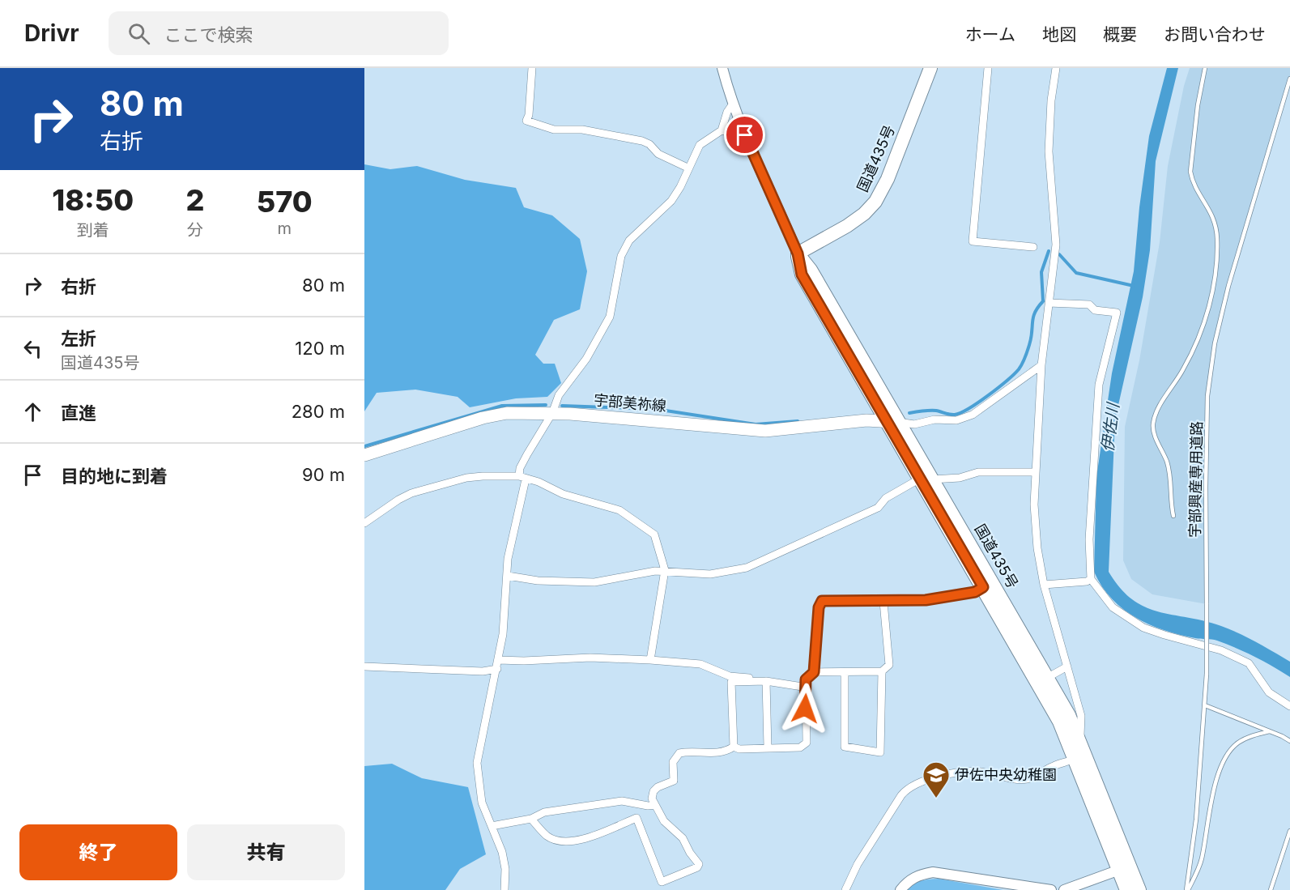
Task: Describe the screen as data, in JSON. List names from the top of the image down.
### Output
{
  "streets": {
    "highway": ["国道435号"],
    "main road": ["宇部美祢線"],
    "lane": ["宇部興産専用道路"]
  },
  "crossings": [
    ["国道435号", "宇部美祢線"]
  ],
  "water": ["伊佐川"],
  "places": {
    "school or university": ["伊佐中央幼稚園"]
  },
  "page": {
    "header": "Drivr",
    "search": "ここで検索",
    "nav": [
      "ホーム",
      "地図",
      "概要",
      "お問い合わせ"
    ],
    "turn": ["80 m", "右折"],
    "eta": [
      "18:50",
      "到着",
      "2",
      "分",
      "570",
      "m"
    ],
    "list": [
      {
        "name": "右折",
        "value": "80 m"
      },
      {
        "name": "左折",
        "note": "国道435号",
        "value": "120 m"
      },
      {
        "name": "直進",
        "value": "280 m"
      },
      {
        "name": "目的地に到着",
        "value": "90 m"
      }
    ],
    "buttons": ["終了", "共有"]
  }
}
